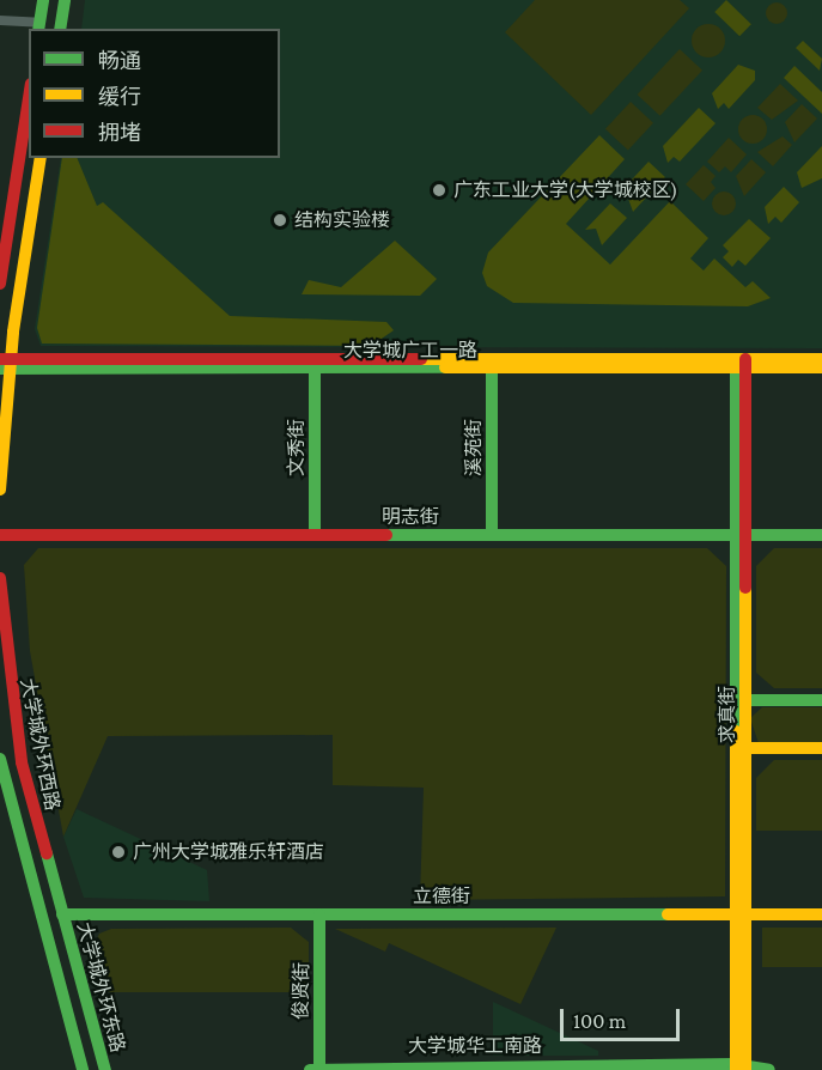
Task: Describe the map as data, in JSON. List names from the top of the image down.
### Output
{
  "streets": {
    "street": [
      "大学城广工一路",
      "文秀街",
      "溪苑街",
      "明志街",
      "求真街",
      "大学城外环西路",
      "立德街",
      "大学城外环东路",
      "俊贤街",
      "大学城华工南路"
    ]
  },
  "crossings": [
    ["大学城广工一路", "文秀街"],
    ["大学城广工一路", "溪苑街"],
    ["大学城广工一路", "求真街"],
    ["文秀街", "明志街"],
    ["溪苑街", "明志街"],
    ["明志街", "求真街"],
    ["求真街", "立德街"],
    ["求真街", "大学城华工南路"],
    ["大学城外环西路", "立德街"],
    ["大学城外环西路", "大学城外环东路"],
    ["立德街", "大学城外环东路"],
    ["立德街", "俊贤街"],
    ["俊贤街", "大学城华工南路"]
  ],
  "places": ["广东工业大学(大学城校区)", "结构实验楼", "广州大学城雅乐轩酒店"],
  "legend": ["畅通", "缓行", "拥堵"],
  "scale_bar": "100 m"
}
